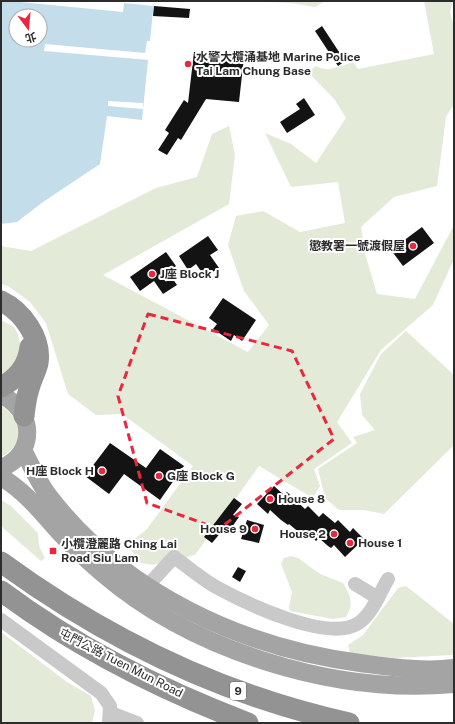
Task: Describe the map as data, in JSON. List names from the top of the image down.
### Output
{
  "streets": {
    "highway": ["屯門公路 Tuen Mun Road", "9"]
  },
  "places": {
    "other": [
      "水警大欖涌基地 Marine Police Tai Lam Chung Base",
      "懲教署一號渡假屋",
      "J座 Block J",
      "H座 Block H",
      "G座 Block G",
      "House 8",
      "House 9",
      "House 2",
      "House 1"
    ],
    "transit": ["小欖澄麗路 Ching Lai Road Siu Lam"]
  },
  "north": "bottom"
}
